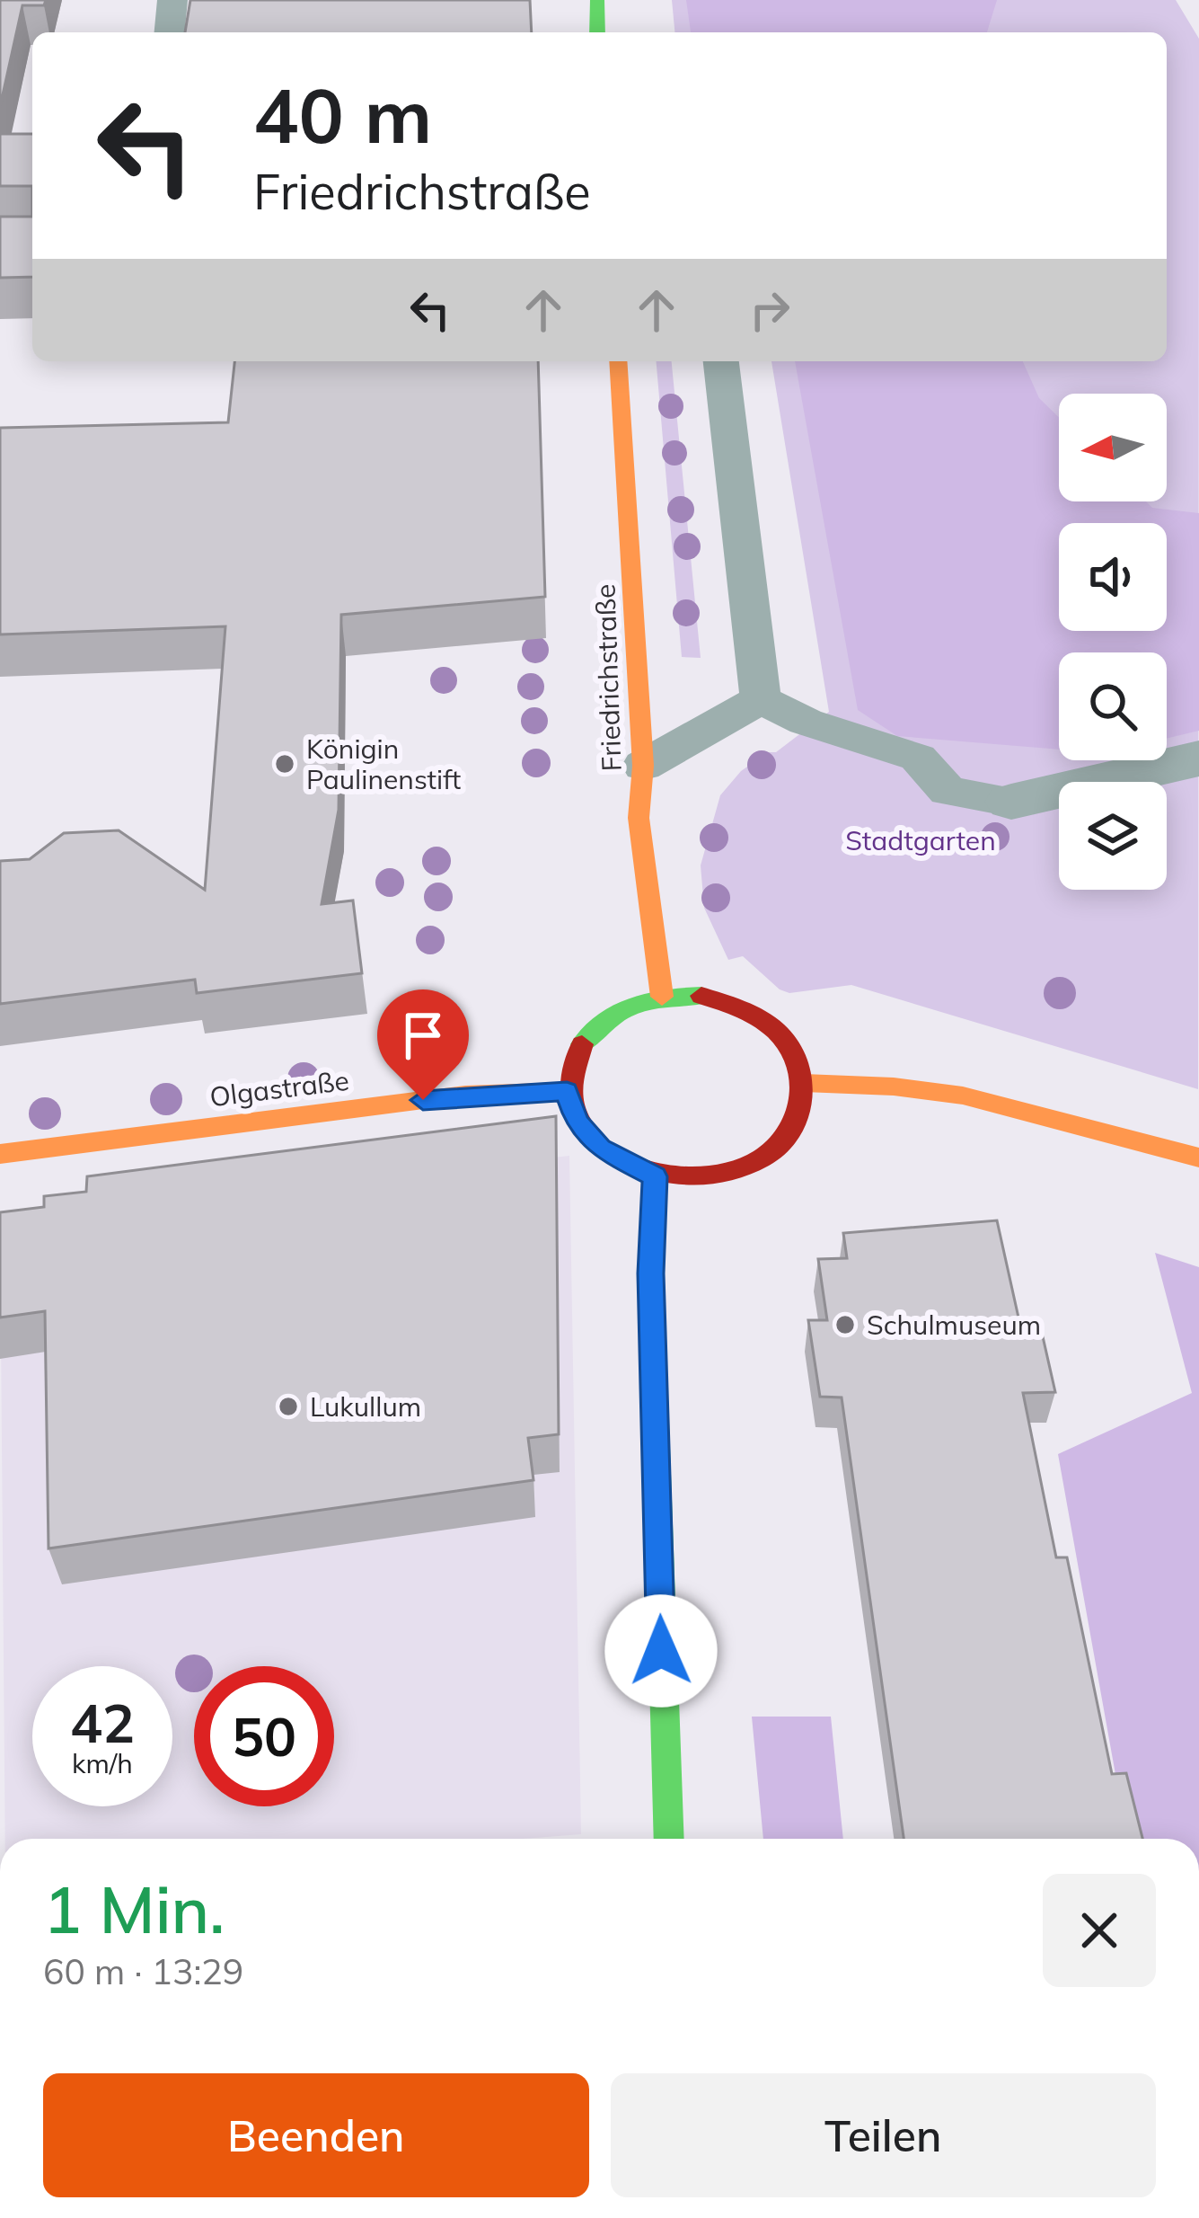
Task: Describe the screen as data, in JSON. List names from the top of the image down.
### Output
{
  "streets": {
    "main road": ["Friedrichstraße", "Olgastraße"]
  },
  "crossings": [
    ["Friedrichstraße", "Olgastraße"]
  ],
  "parks": ["Stadtgarten"],
  "places": ["Königin Paulinenstift", "Schulmuseum", "Lukullum"],
  "north": "left",
  "page": {
    "turn": ["40 m", "Friedrichstraße"],
    "speed": "42 km/h",
    "limit": "50",
    "heading": ["1 Min.", "60 m · 13:29"],
    "buttons": ["Beenden", "Teilen"]
  }
}
